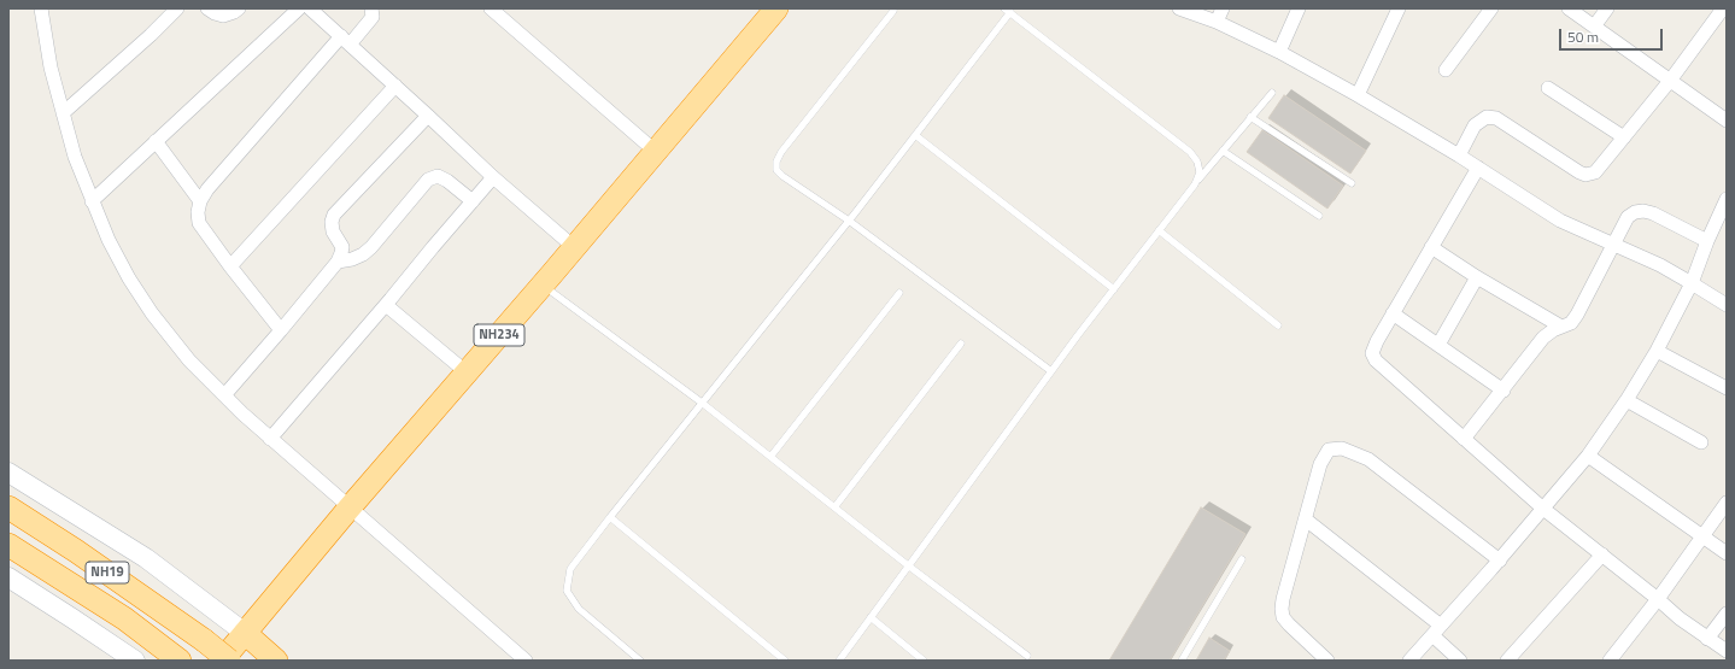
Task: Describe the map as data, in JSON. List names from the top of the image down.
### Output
{
  "streets": {
    "highway": ["NH234", "NH19"]
  },
  "scale_bar": "50 m"
}
